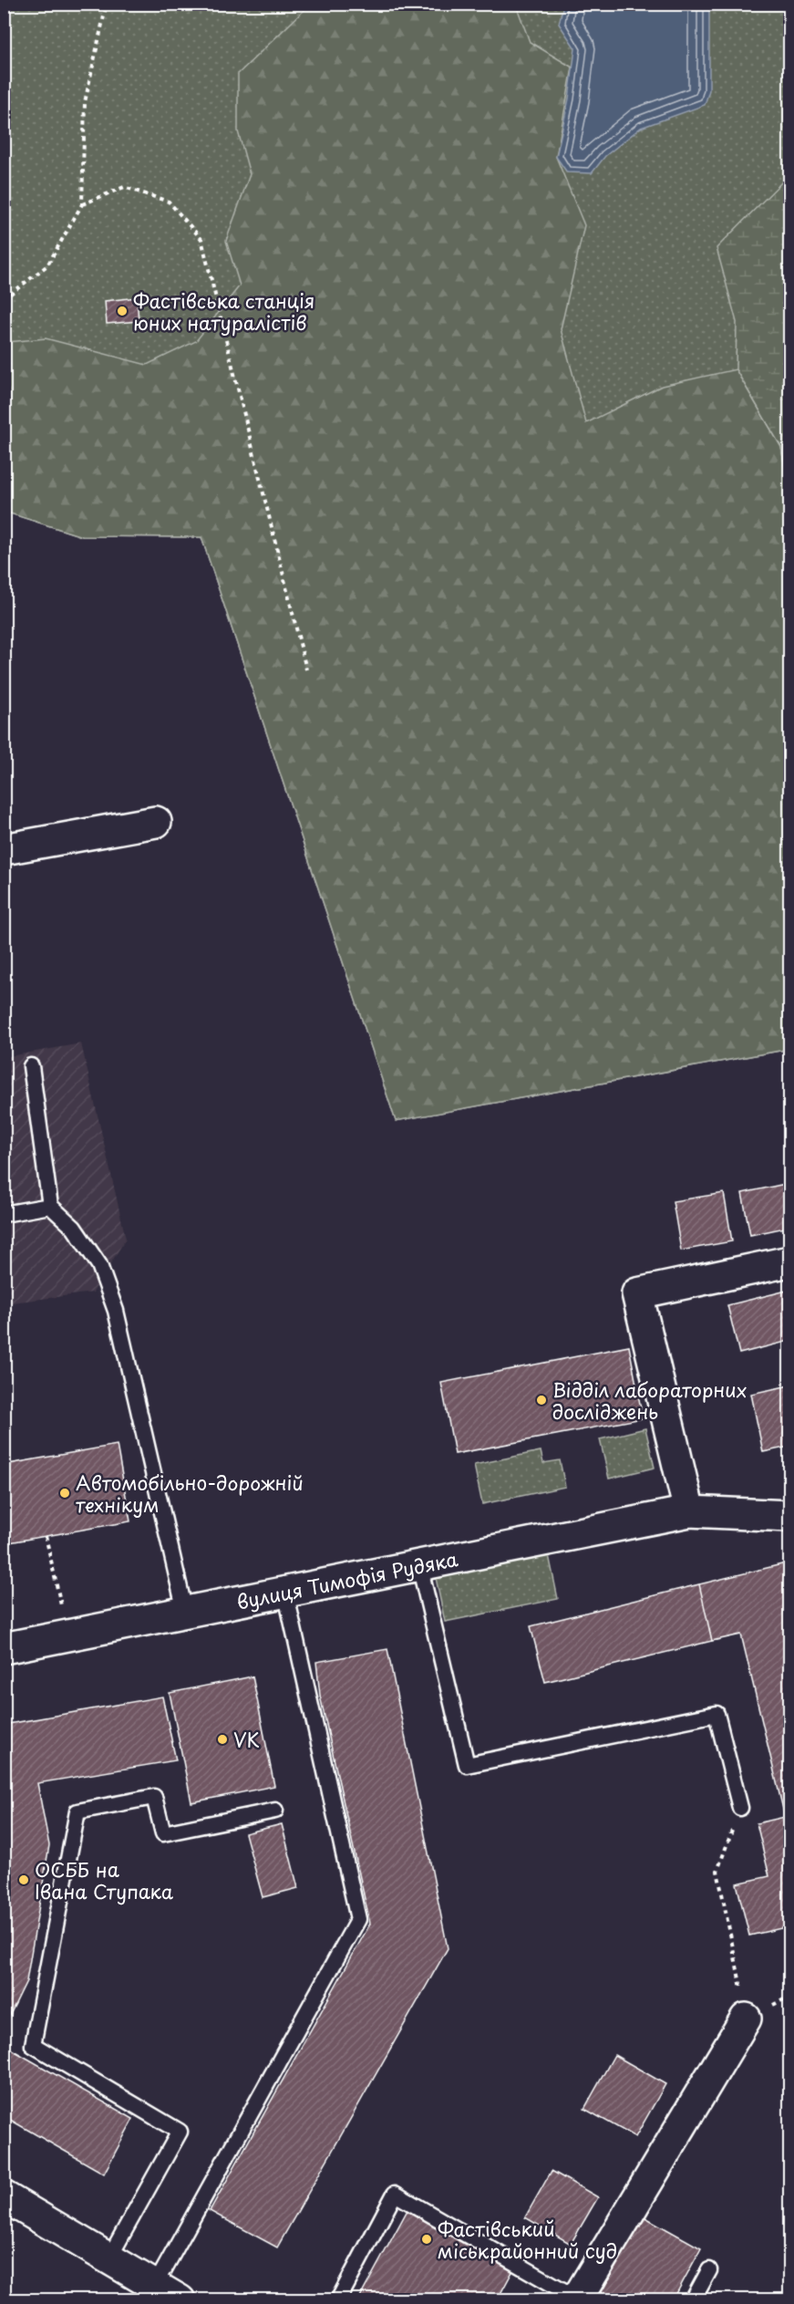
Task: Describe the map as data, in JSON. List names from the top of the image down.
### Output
{
  "streets": {
    "street": ["вулиця Тимофія Рудяка"]
  },
  "places": [
    "Фастівська станція юних натуралістів",
    "Відділ лабораторних досліджень",
    "Автомобільно-дорожній технікум",
    "VK",
    "ОСББ на Івана Ступака",
    "Фастівський міськрайонний суд"
  ]
}
